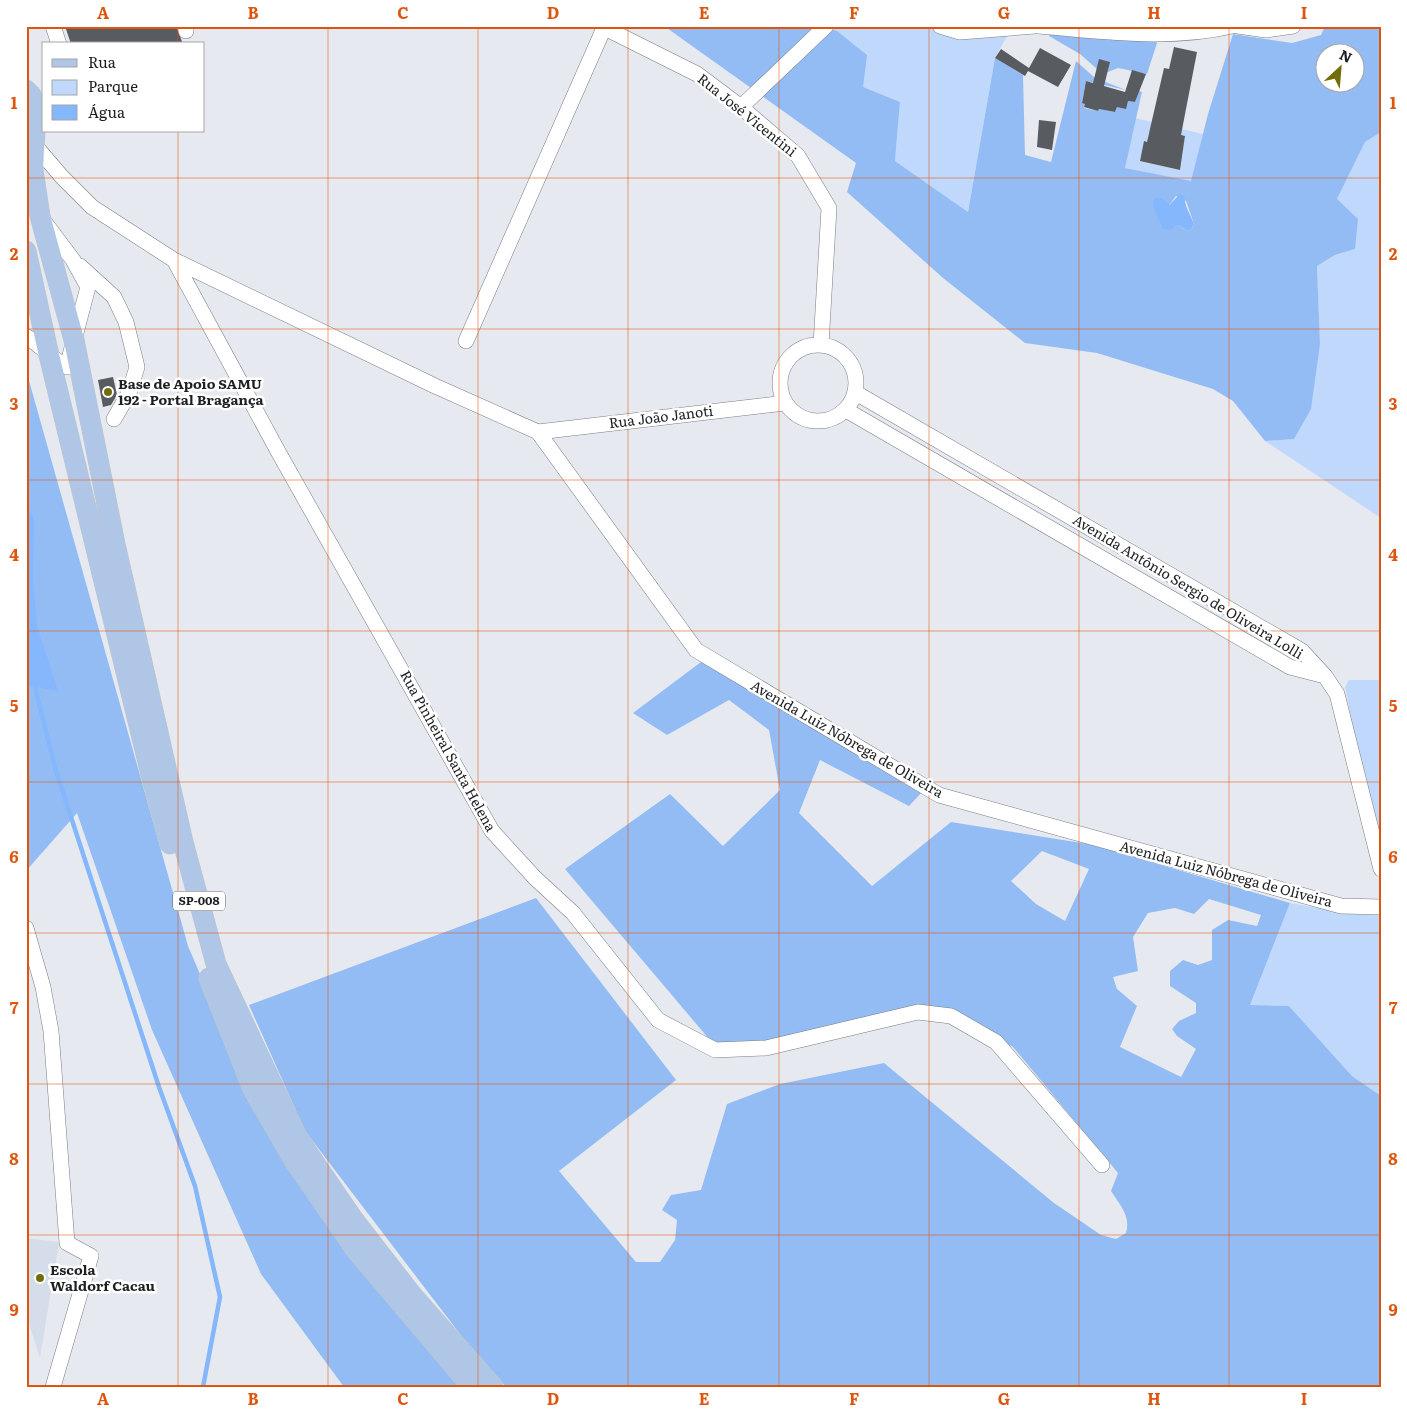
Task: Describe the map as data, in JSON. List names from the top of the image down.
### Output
{
  "streets": {
    "main road": ["SP-008"],
    "street": [
      "Rua José Vicentini",
      "Rua João Janoti",
      "Avenida Antônio Sergio de Oliveira Lolli",
      "Avenida Luiz Nóbrega de Oliveira",
      "Rua Pinheiral Santa Helena"
    ]
  },
  "crossings": [
    ["Rua José Vicentini", "Rua João Janoti"],
    ["Rua José Vicentini", "Avenida Antônio Sergio de Oliveira Lolli"],
    ["Rua João Janoti", "Avenida Antônio Sergio de Oliveira Lolli"],
    ["Rua João Janoti", "Avenida Luiz Nóbrega de Oliveira"]
  ],
  "places": ["Base de Apoio SAMU 192 - Portal Bragança", "Escola Waldorf Cacau"],
  "legend": ["Rua", "Parque", "Água"],
  "north": "top right",
  "grid": {
    "columns": [
      "A",
      "B",
      "C",
      "D",
      "E",
      "F",
      "G",
      "H",
      "I"
    ],
    "rows": [
      "1",
      "2",
      "3",
      "4",
      "5",
      "6",
      "7",
      "8",
      "9"
    ]
  }
}
